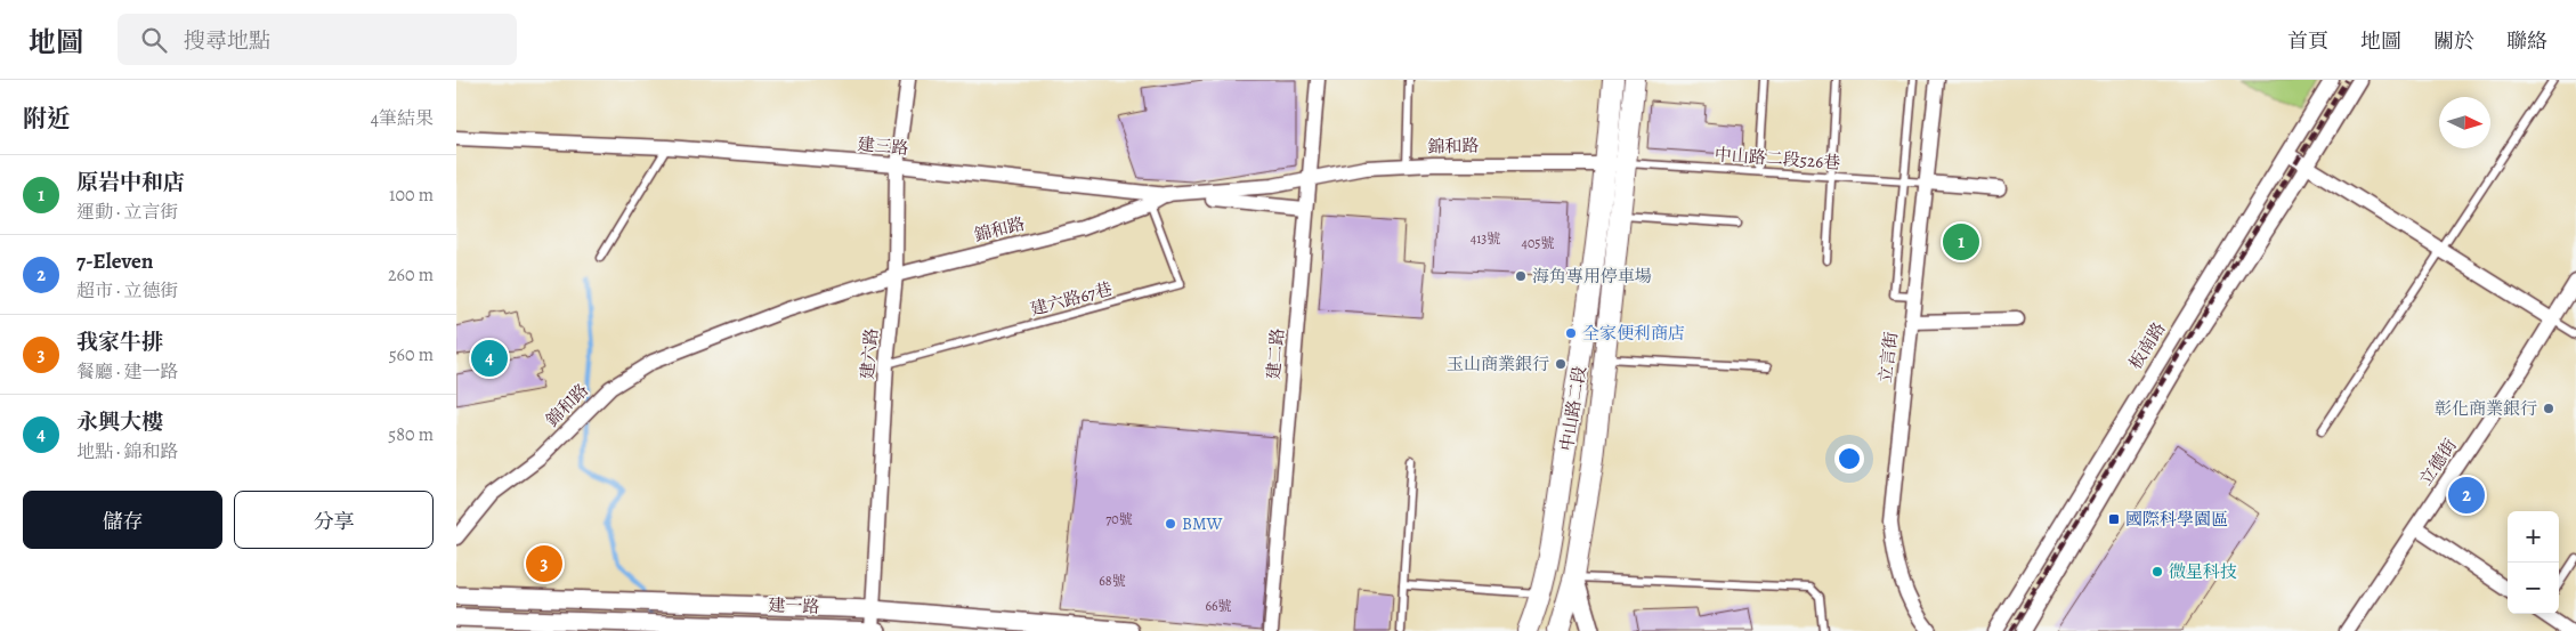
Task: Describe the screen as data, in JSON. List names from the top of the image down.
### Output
{
  "streets": {
    "main road": ["中山路二段"],
    "street": [
      "建三路",
      "錦和路",
      "板南路",
      "建六路",
      "建二路",
      "立言街",
      "立德街",
      "建一路"
    ],
    "lane": ["中山路二段526巷", "建六路67巷"]
  },
  "crossings": [
    ["建三路", "錦和路"],
    ["建三路", "建六路"],
    ["建三路", "建二路"],
    ["錦和路", "中山路二段526巷"],
    ["錦和路", "建六路67巷"],
    ["錦和路", "建六路"],
    ["錦和路", "建二路"],
    ["錦和路", "中山路二段"],
    ["中山路二段526巷", "立言街"],
    ["中山路二段526巷", "中山路二段"],
    ["建六路67巷", "建六路"],
    ["建六路", "建一路"]
  ],
  "places": {
    "other": [
      "海角專用停車場",
      "全家便利商店",
      "玉山商業銀行",
      "彰化商業銀行",
      "BMW",
      "微星科技"
    ],
    "transit": ["國際科學園區"]
  },
  "house_numbers": [
    "413號",
    "405號",
    "70號",
    "68號",
    "66號"
  ],
  "north": "right",
  "page": {
    "header": "地圖",
    "search": "搜尋地點",
    "nav": [
      "首頁",
      "地圖",
      "關於",
      "聯絡"
    ],
    "heading": ["附近", "4筆結果"],
    "list": [
      {
        "mark": "1",
        "name": "原岩中和店",
        "note": "運動 · 立言街",
        "value": "100 m"
      },
      {
        "mark": "2",
        "name": "7-Eleven",
        "note": "超市 · 立德街",
        "value": "260 m"
      },
      {
        "mark": "3",
        "name": "我家牛排",
        "note": "餐廳 · 建一路",
        "value": "560 m"
      },
      {
        "mark": "4",
        "name": "永興大樓",
        "note": "地點 · 錦和路",
        "value": "580 m"
      }
    ],
    "pins": [
      "1",
      "4",
      "2",
      "3"
    ],
    "buttons": ["儲存", "分享"],
    "map_buttons": ["+", "−"]
  }
}
